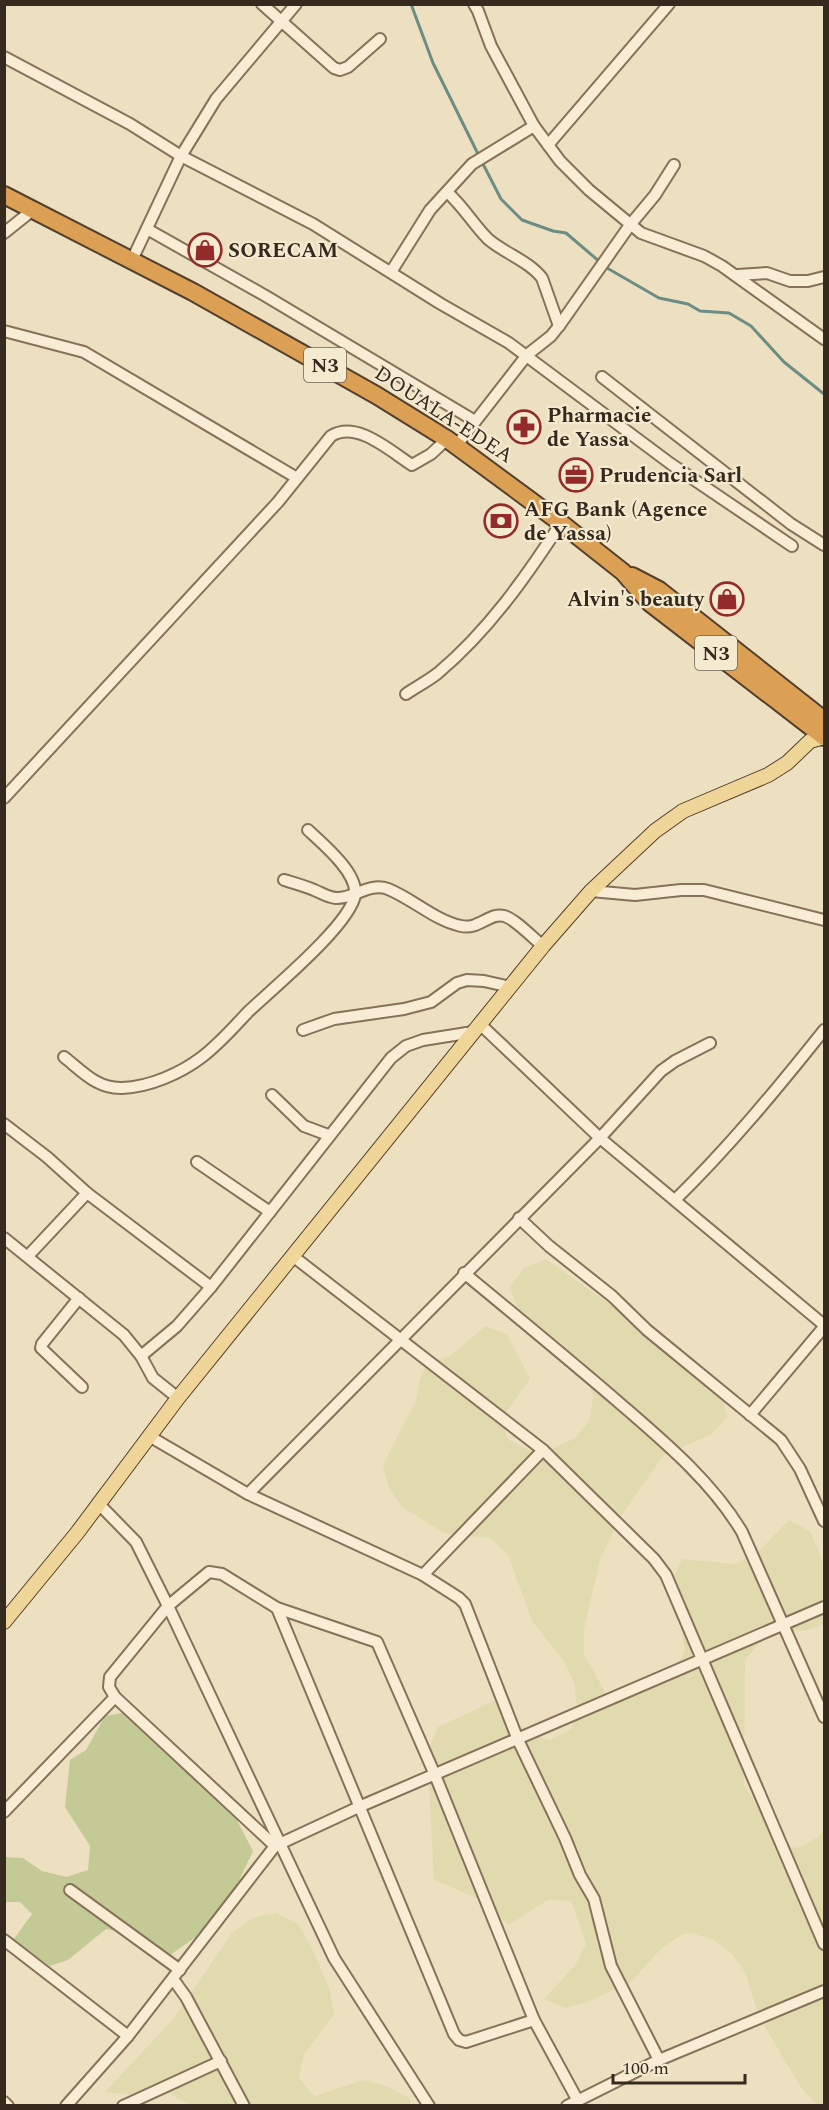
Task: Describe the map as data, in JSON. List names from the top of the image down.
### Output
{
  "streets": {
    "highway": ["N3", "DOUALA-EDEA"]
  },
  "places": {
    "shop": ["SORECAM", "Alvin's beauty"],
    "pharmacy": ["Pharmacie de Yassa"],
    "office": ["Prudencia Sarl"],
    "bank": ["AFG Bank (Agence de Yassa)"]
  },
  "scale_bar": "100 m"
}
